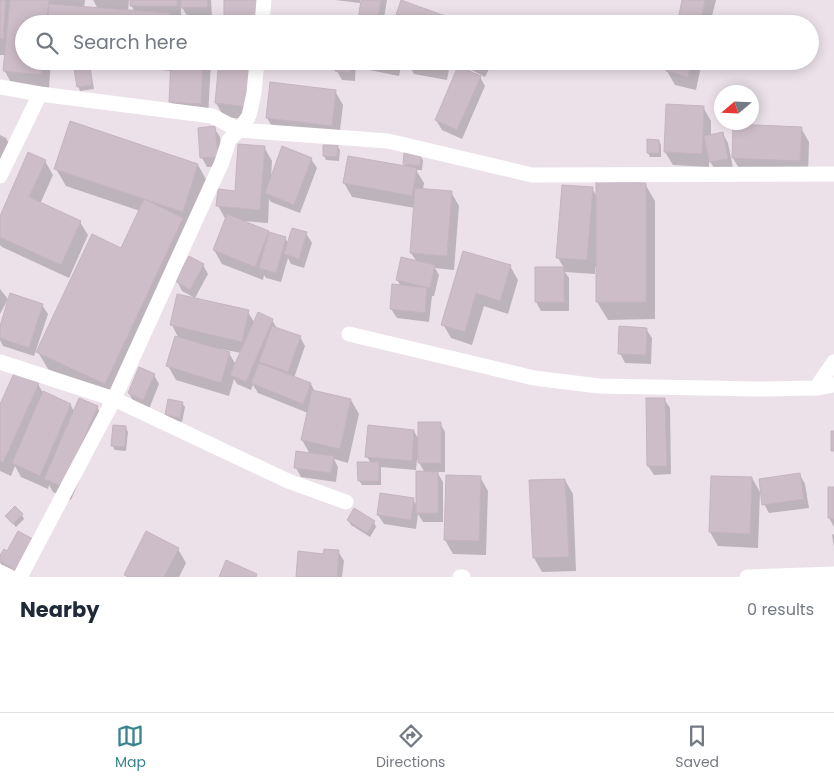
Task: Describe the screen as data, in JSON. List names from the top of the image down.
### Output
{
  "north": "left",
  "page": {
    "search": "Search here",
    "heading": ["Nearby", "0 results"],
    "nav": ["Map", "Directions", "Saved"]
  }
}
